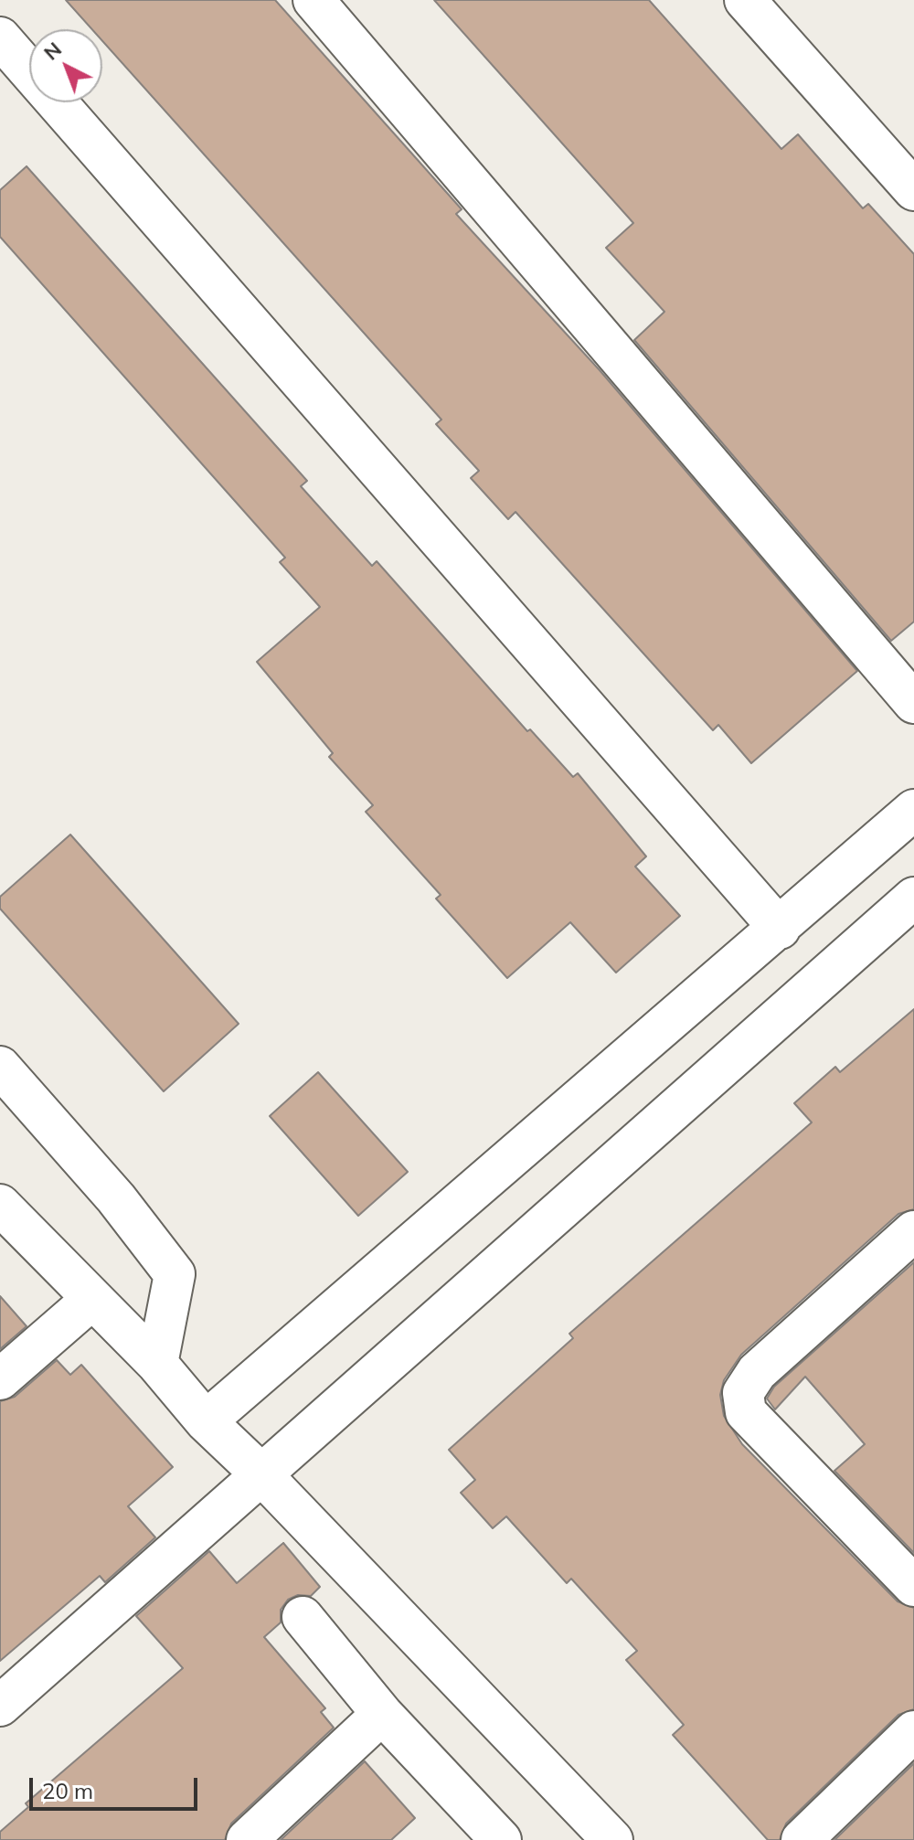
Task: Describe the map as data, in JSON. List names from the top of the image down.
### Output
{
  "scale_bar": "20 m",
  "north": "top left"
}
